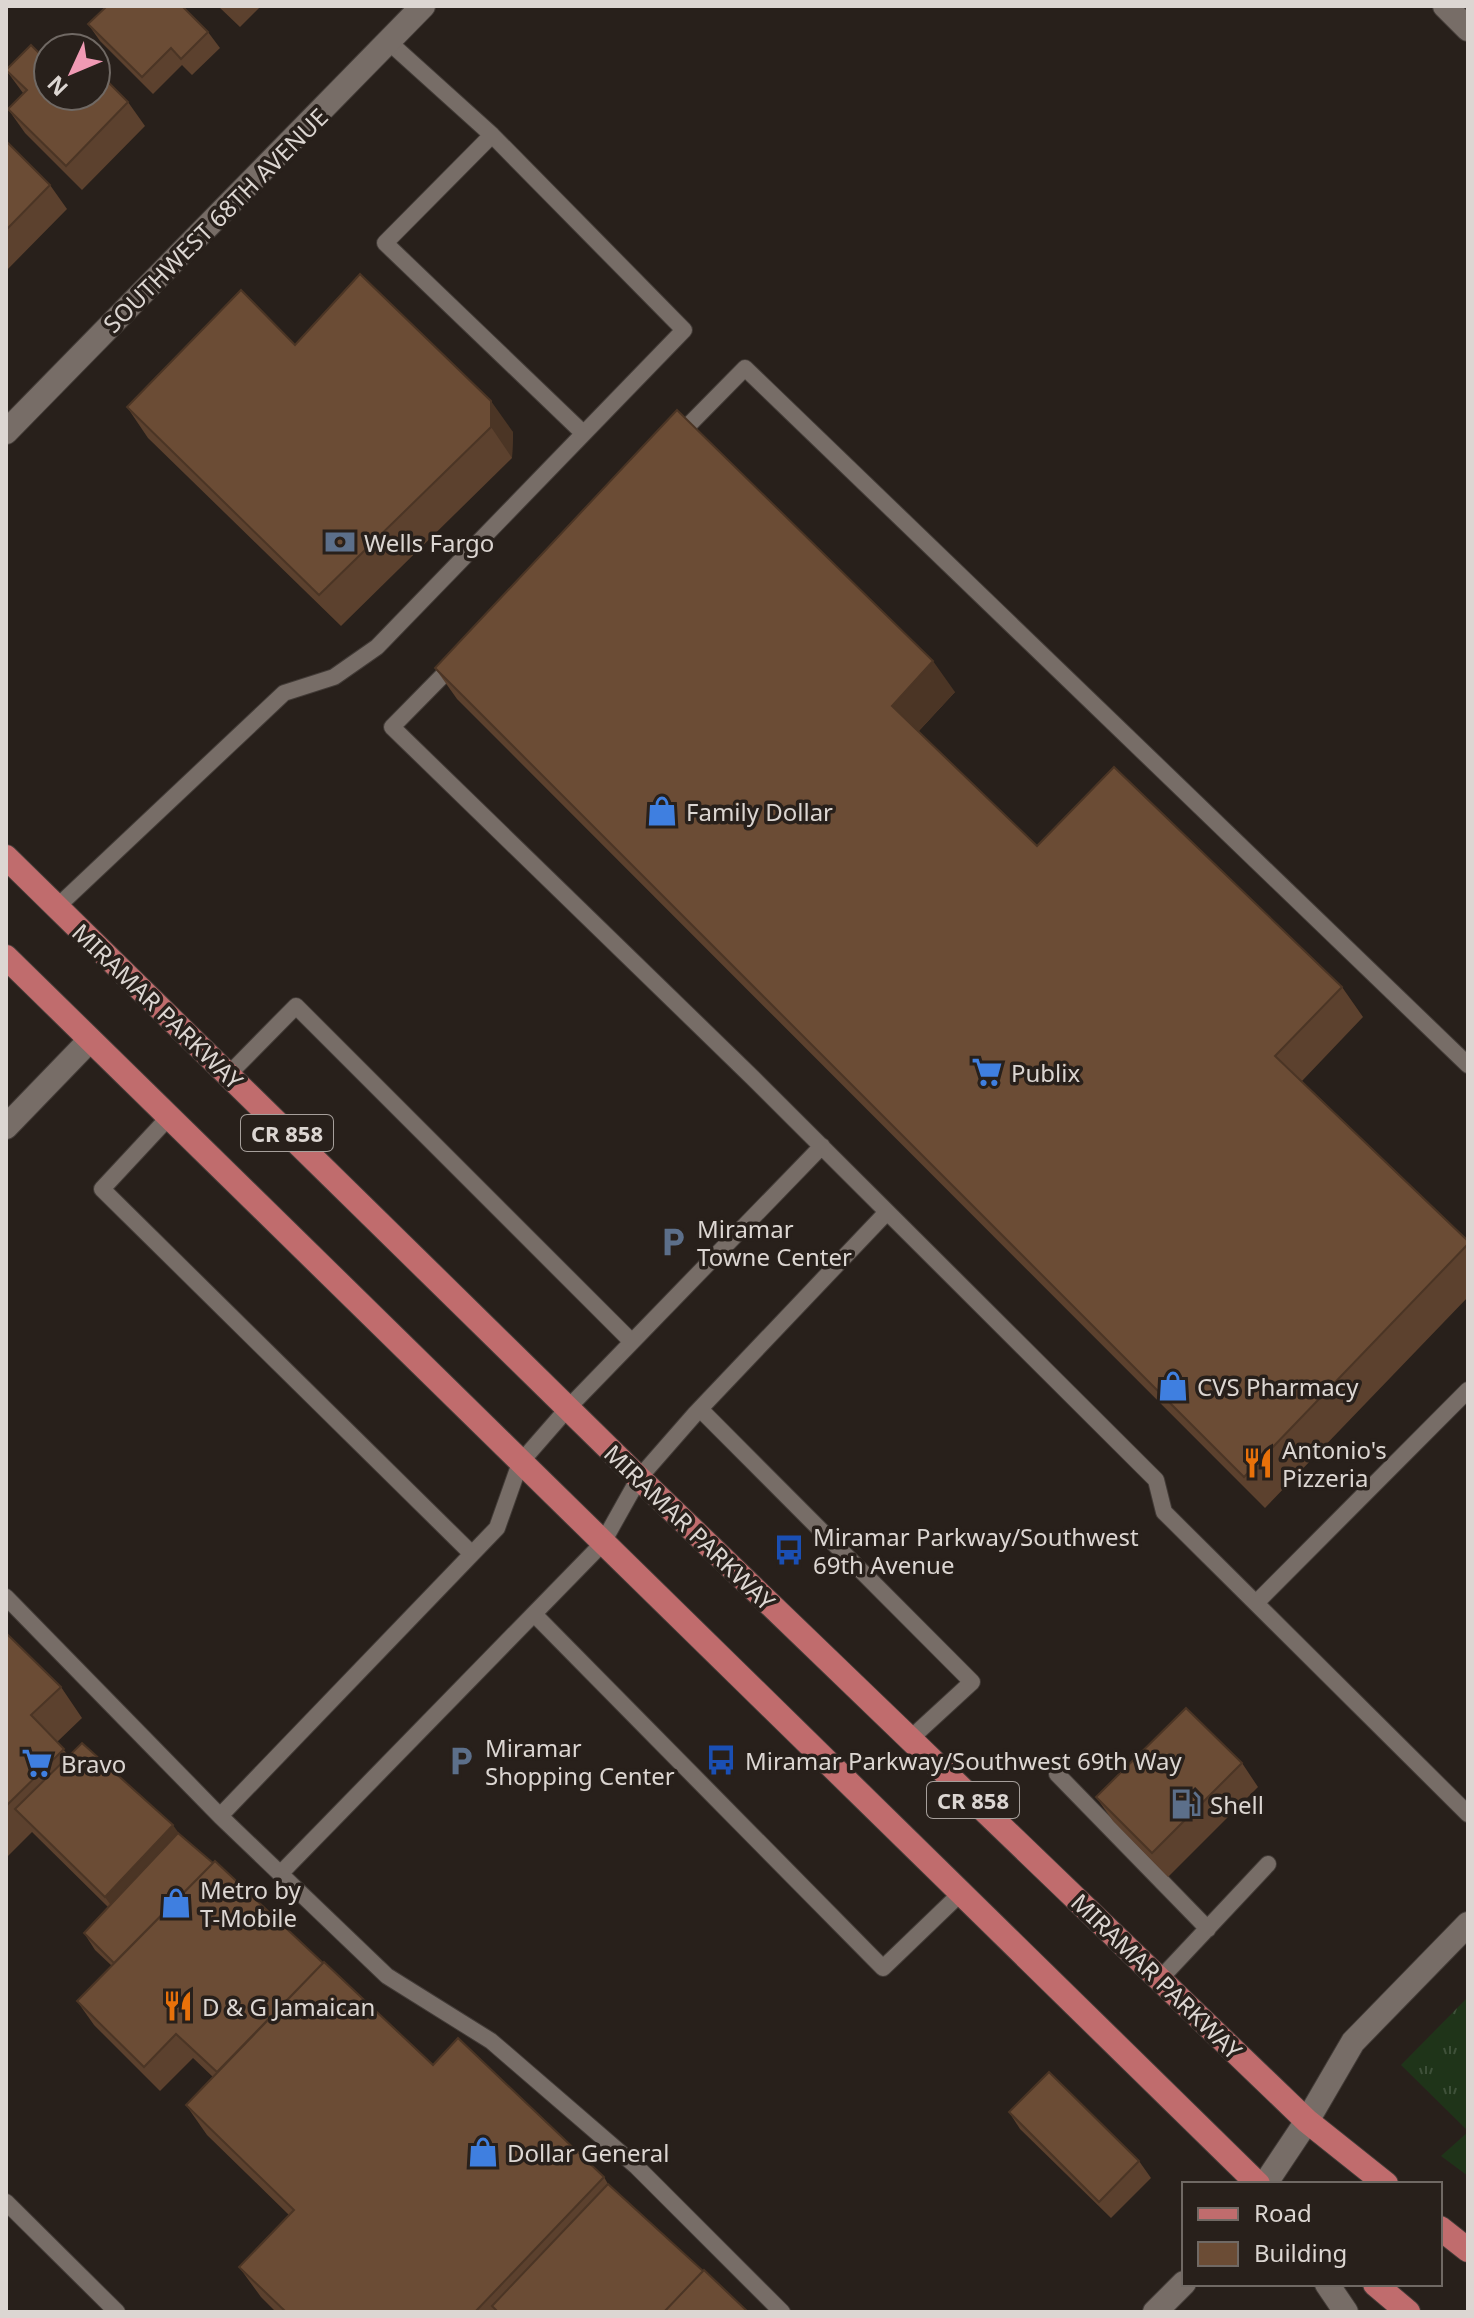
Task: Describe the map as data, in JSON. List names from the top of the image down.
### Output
{
  "streets": {
    "main road": ["MIRAMAR PARKWAY", "CR 858"],
    "street": ["SOUTHWEST 68TH AVENUE"]
  },
  "places": {
    "bank": ["Wells Fargo"],
    "shop": [
      "Family Dollar",
      "CVS Pharmacy",
      "Metro by T-Mobile",
      "Dollar General"
    ],
    "supermarket": ["Publix", "Bravo"],
    "parking": ["Miramar Towne Center", "Miramar Shopping Center"],
    "restaurant": ["Antonio's Pizzeria", "D & G Jamaican"],
    "bus stop": ["Miramar Parkway/Southwest 69th Avenue", "Miramar Parkway/Southwest 69th Way"],
    "fuel station": ["Shell"]
  },
  "legend": ["Road", "Building"],
  "north": "bottom left"
}
